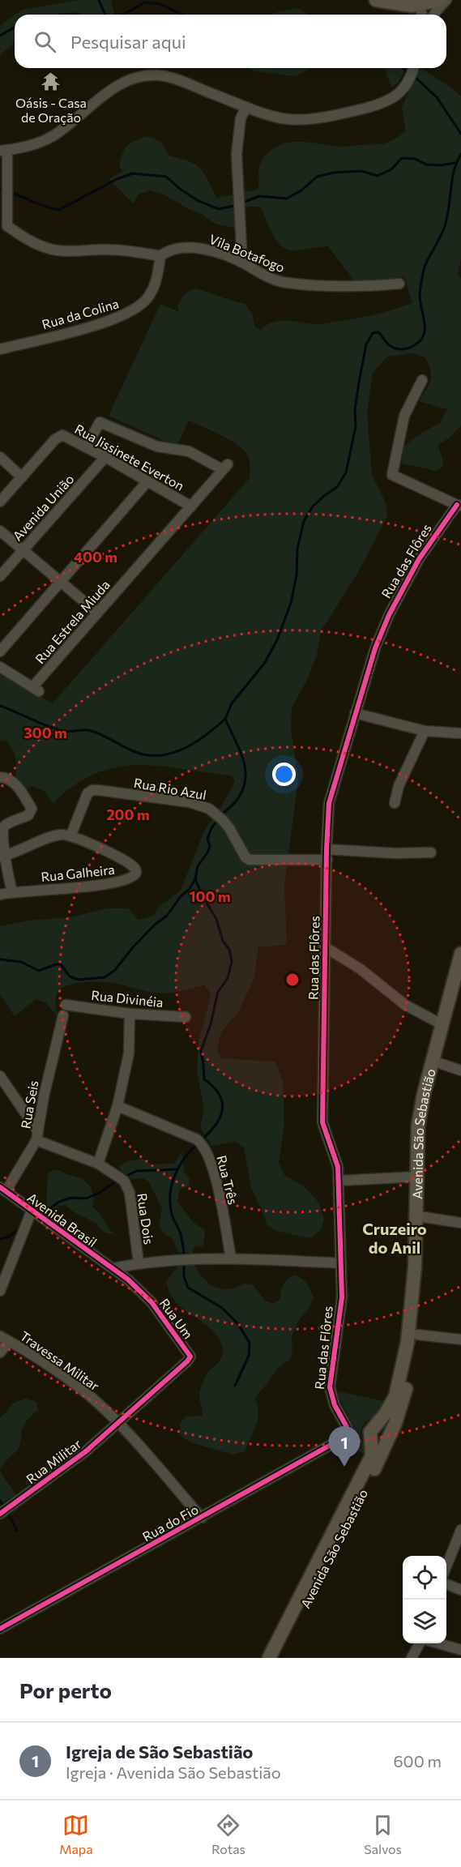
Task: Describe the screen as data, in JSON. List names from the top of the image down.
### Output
{
  "streets": {
    "main road": ["Avenida São Sebastião"],
    "street": [
      "Vila Botafogo",
      "Rua da Colina",
      "Rua Jissinete Everton",
      "Avenida União",
      "Rua das Flôres",
      "Rua Estrela Miuda",
      "Rua Rio Azul",
      "Rua Galheira",
      "Rua Divinéia",
      "Rua Seis",
      "Rua Três",
      "Rua Dois",
      "Avenida Brasil",
      "Rua Um",
      "Travessa Militar",
      "Rua Militar",
      "Rua do Fio"
    ]
  },
  "crossings": [
    ["Vila Botafogo", "Rua da Colina"],
    ["Rua Jissinete Everton", "Avenida União"],
    ["Rua Jissinete Everton", "Rua Estrela Miuda"],
    ["Rua das Flôres", "Rua Rio Azul"],
    ["Rua das Flôres", "Rua do Fio"],
    ["Rua Rio Azul", "Rua Galheira"],
    ["Rua Seis", "Rua Dois"],
    ["Rua Seis", "Avenida Brasil"],
    ["Avenida Brasil", "Rua Um"],
    ["Rua Um", "Travessa Militar"],
    ["Rua Um", "Rua Militar"],
    ["Travessa Militar", "Rua Militar"],
    ["Travessa Militar", "Rua do Fio"]
  ],
  "districts": ["Cruzeiro do Anil"],
  "places": {
    "temple": ["Oásis - Casa de Oração"]
  },
  "page": {
    "search": "Pesquisar aqui",
    "pins": "1",
    "heading": "Por perto",
    "list": [
      {
        "mark": "1",
        "name": "Igreja de São Sebastião",
        "note": "Igreja · Avenida São Sebastião",
        "value": "600 m"
      }
    ],
    "nav": ["Mapa", "Rotas", "Salvos"]
  },
  "rings": [
    "400 m",
    "300 m",
    "200 m",
    "100 m"
  ]
}
